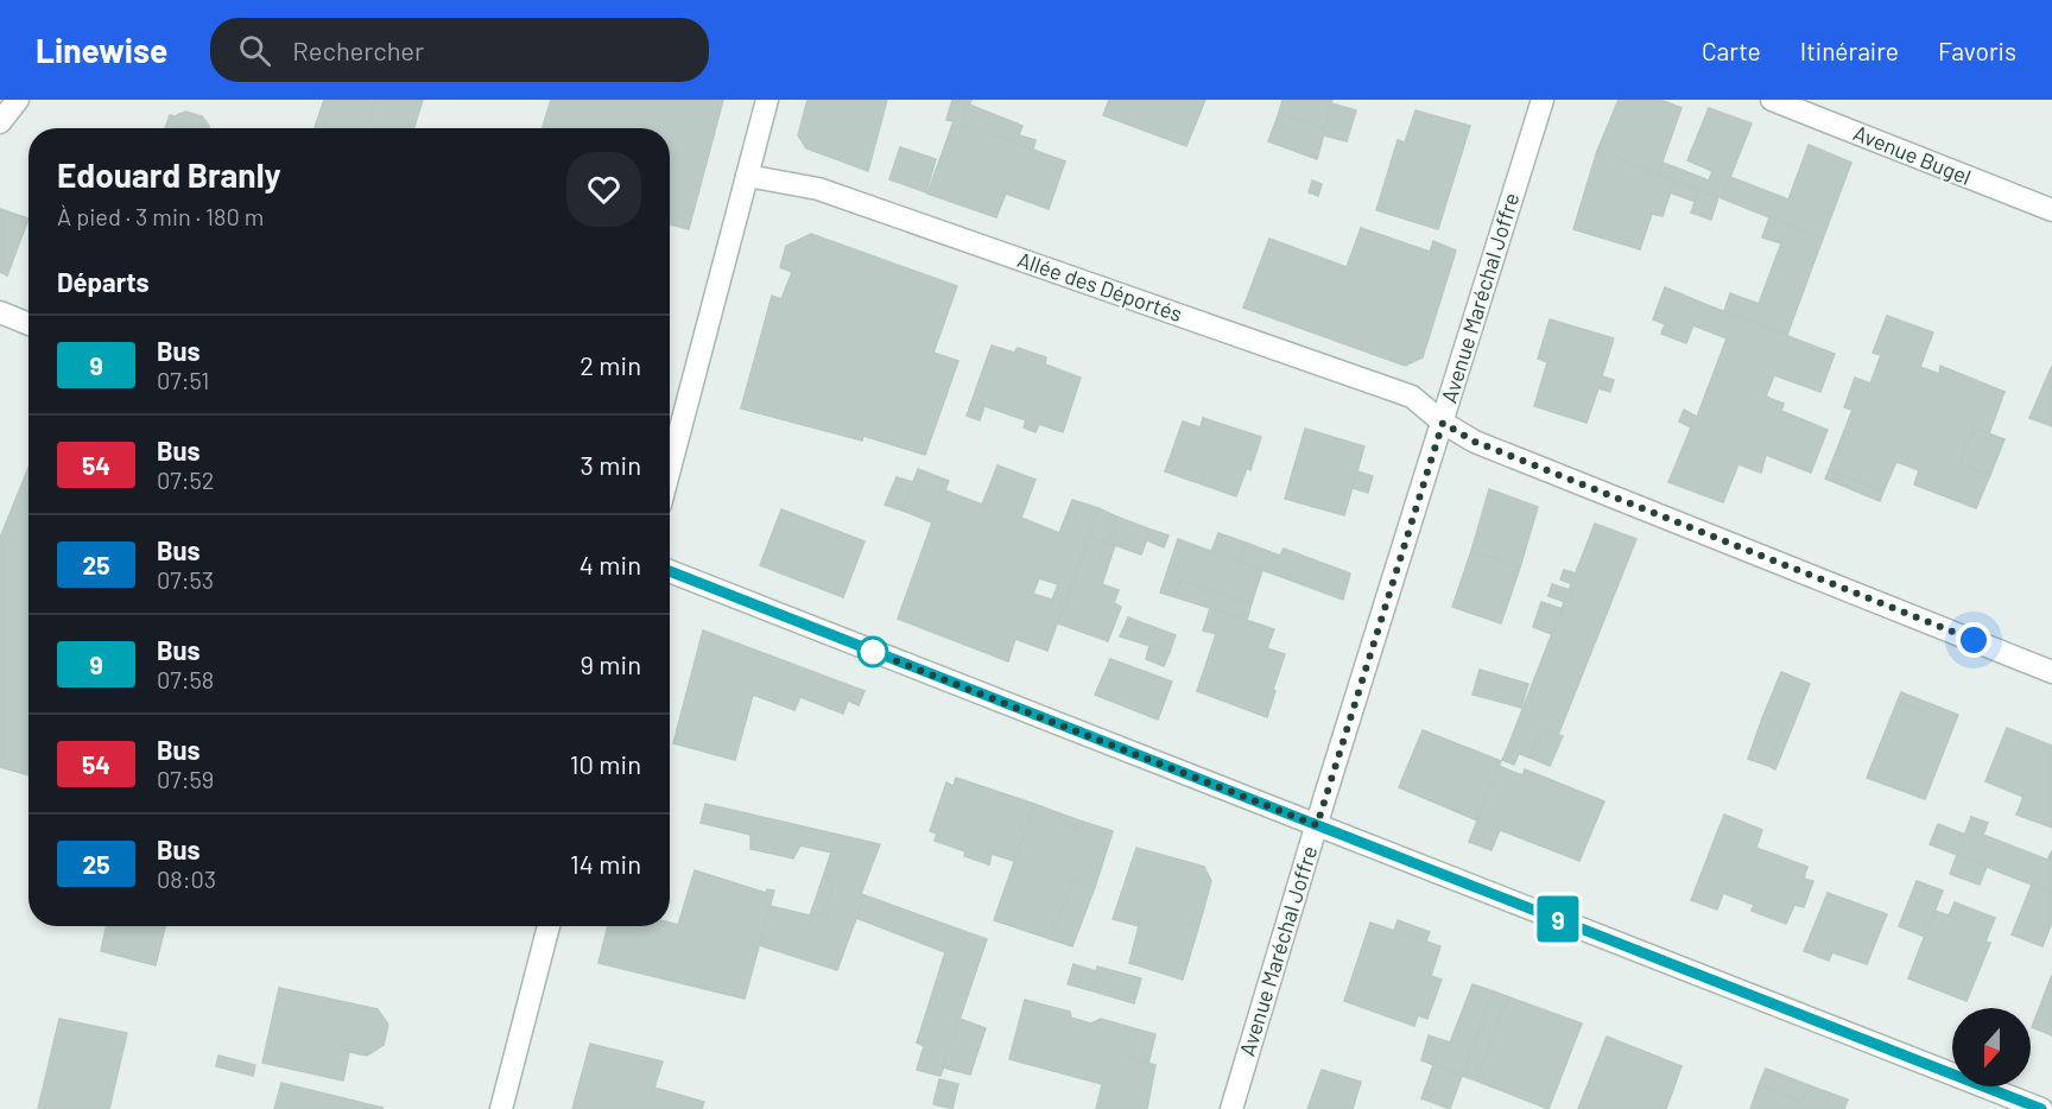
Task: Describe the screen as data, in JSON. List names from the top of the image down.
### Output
{
  "streets": {
    "street": ["Avenue Bugel", "Allée des Déportés", "Avenue Maréchal Joffre"]
  },
  "crossings": [
    ["Allée des Déportés", "Avenue Maréchal Joffre"]
  ],
  "lines": ["bus line 9"],
  "north": "bottom",
  "page": {
    "header": "Linewise",
    "search": "Rechercher",
    "nav": ["Carte", "Itinéraire", "Favoris"],
    "on_map": "9",
    "heading": [
      ["Edouard Branly", "À pied · 3 min · 180 m"],
      "Départs"
    ],
    "list": [
      {
        "mark": "9",
        "name": "Bus",
        "note": "07:51",
        "value": "2 min"
      },
      {
        "mark": "54",
        "name": "Bus",
        "note": "07:52",
        "value": "3 min"
      },
      {
        "mark": "25",
        "name": "Bus",
        "note": "07:53",
        "value": "4 min"
      },
      {
        "mark": "9",
        "name": "Bus",
        "note": "07:58",
        "value": "9 min"
      },
      {
        "mark": "54",
        "name": "Bus",
        "note": "07:59",
        "value": "10 min"
      },
      {
        "mark": "25",
        "name": "Bus",
        "note": "08:03",
        "value": "14 min"
      }
    ]
  }
}
